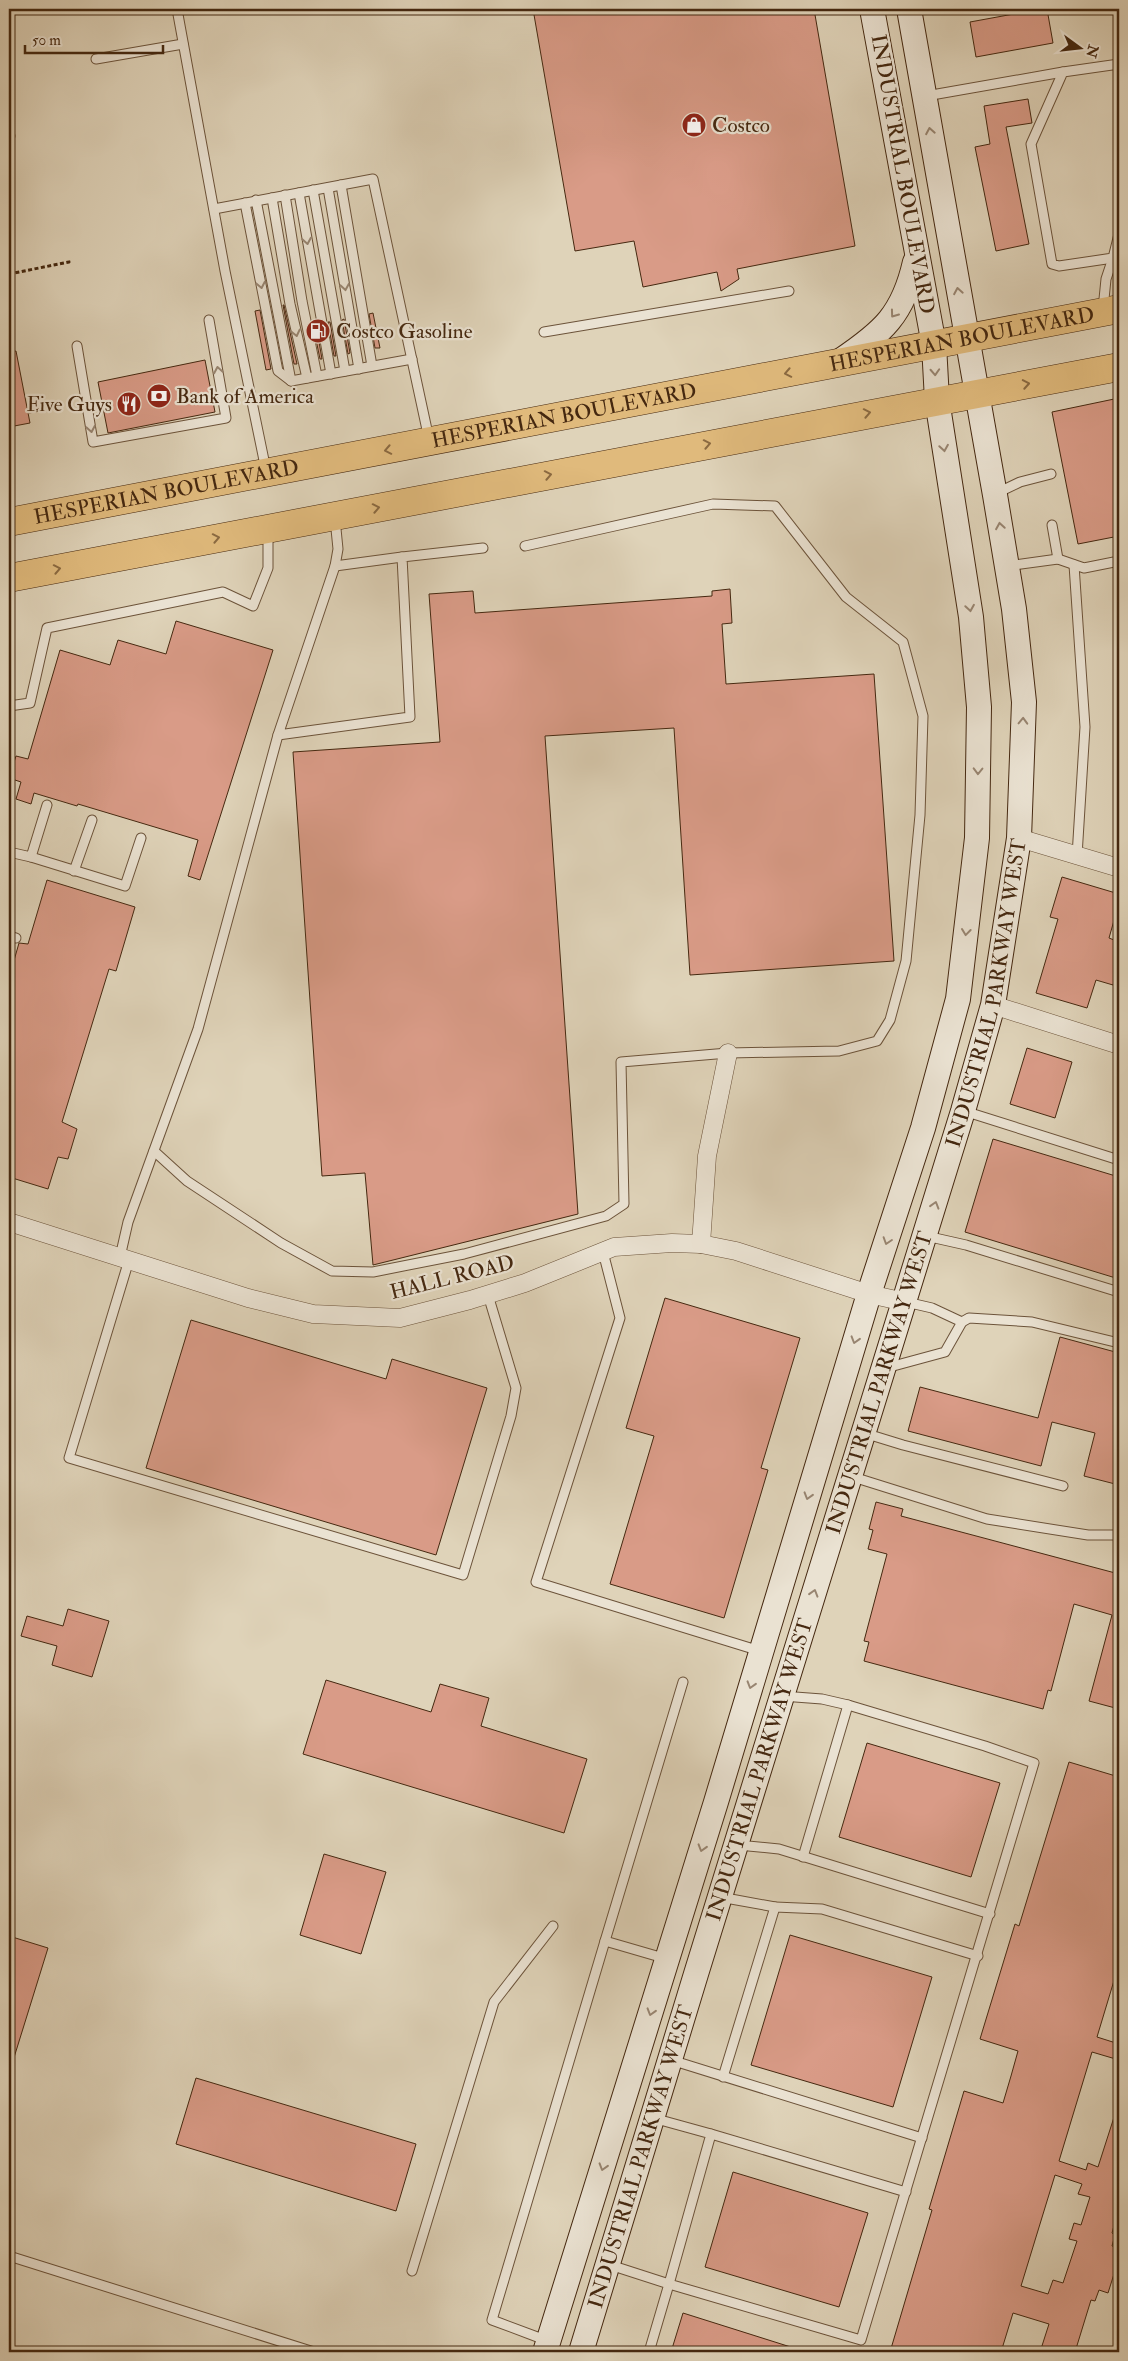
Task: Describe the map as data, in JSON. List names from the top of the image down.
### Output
{
  "streets": {
    "main road": ["INDUSTRIAL BOULEVARD", "HESPERIAN BOULEVARD", "INDUSTRIAL PARKWAY WEST"],
    "street": ["HALL ROAD"]
  },
  "crossings": [
    ["INDUSTRIAL BOULEVARD", "HESPERIAN BOULEVARD"],
    ["INDUSTRIAL BOULEVARD", "INDUSTRIAL PARKWAY WEST"],
    ["INDUSTRIAL PARKWAY WEST", "HALL ROAD"]
  ],
  "places": {
    "shop": ["Costco"],
    "fuel station": ["Costco Gasoline"],
    "bank": ["Bank of America"],
    "restaurant": ["Five Guys"]
  },
  "scale_bar": "50 m",
  "north": "right"
}
